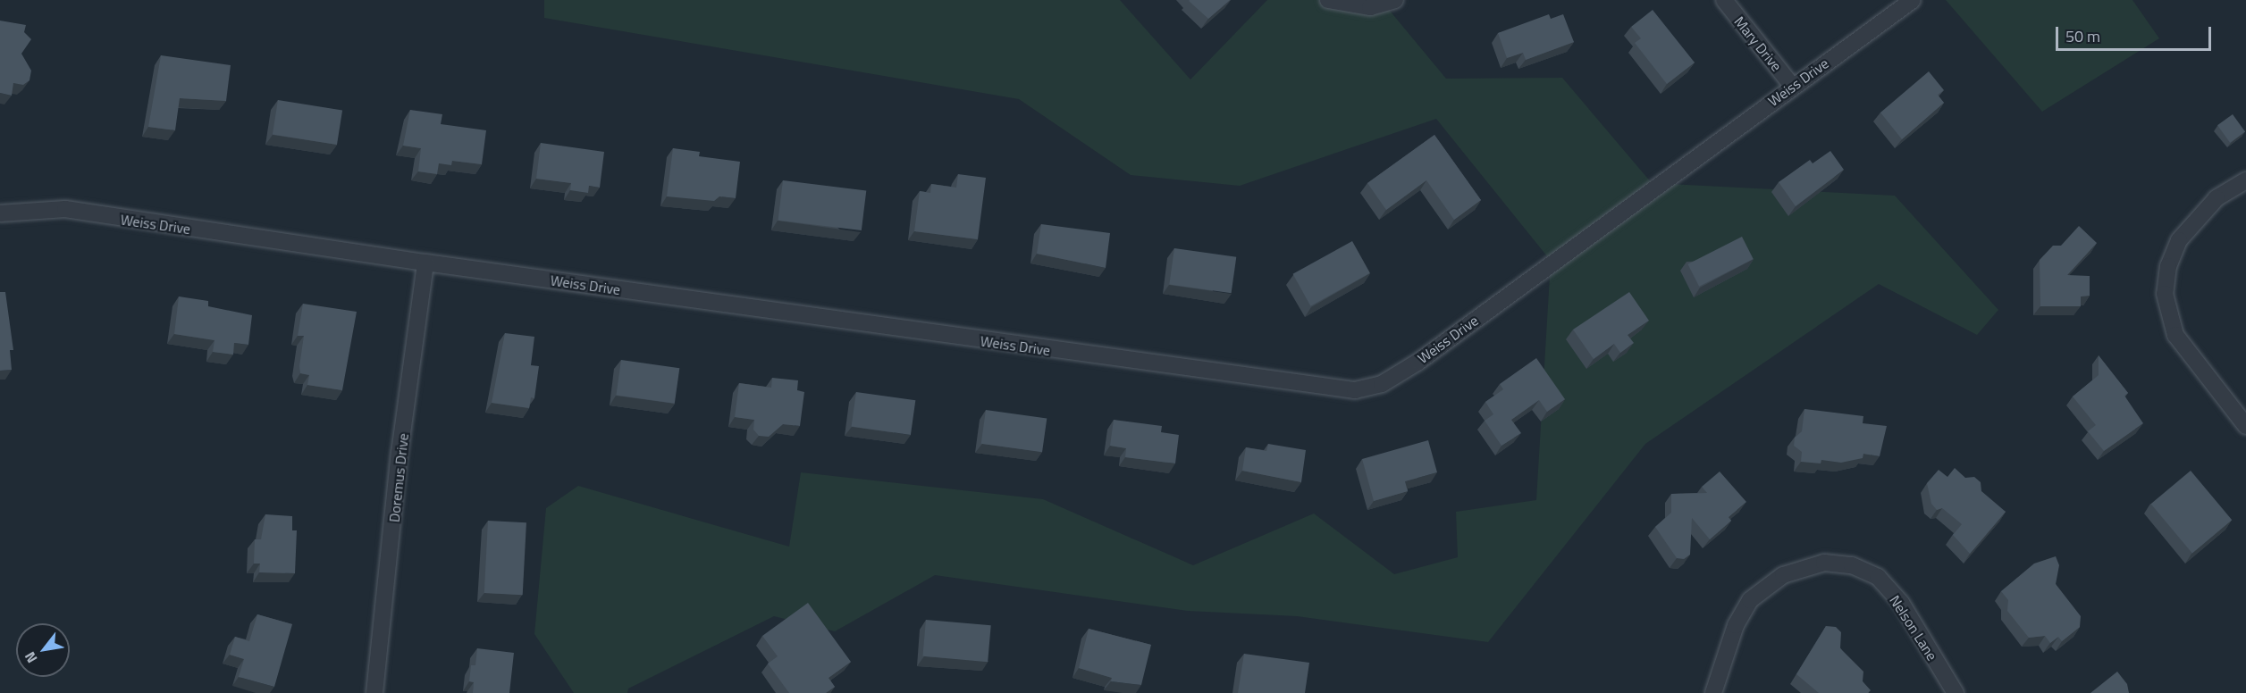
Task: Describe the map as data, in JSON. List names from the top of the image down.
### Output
{
  "streets": {
    "street": [
      "Mary Drive",
      "Weiss Drive",
      "Doremus Drive",
      "Nelson Lane"
    ]
  },
  "crossings": [
    ["Mary Drive", "Weiss Drive"],
    ["Weiss Drive", "Doremus Drive"]
  ],
  "scale_bar": "50 m",
  "north": "bottom left"
}
